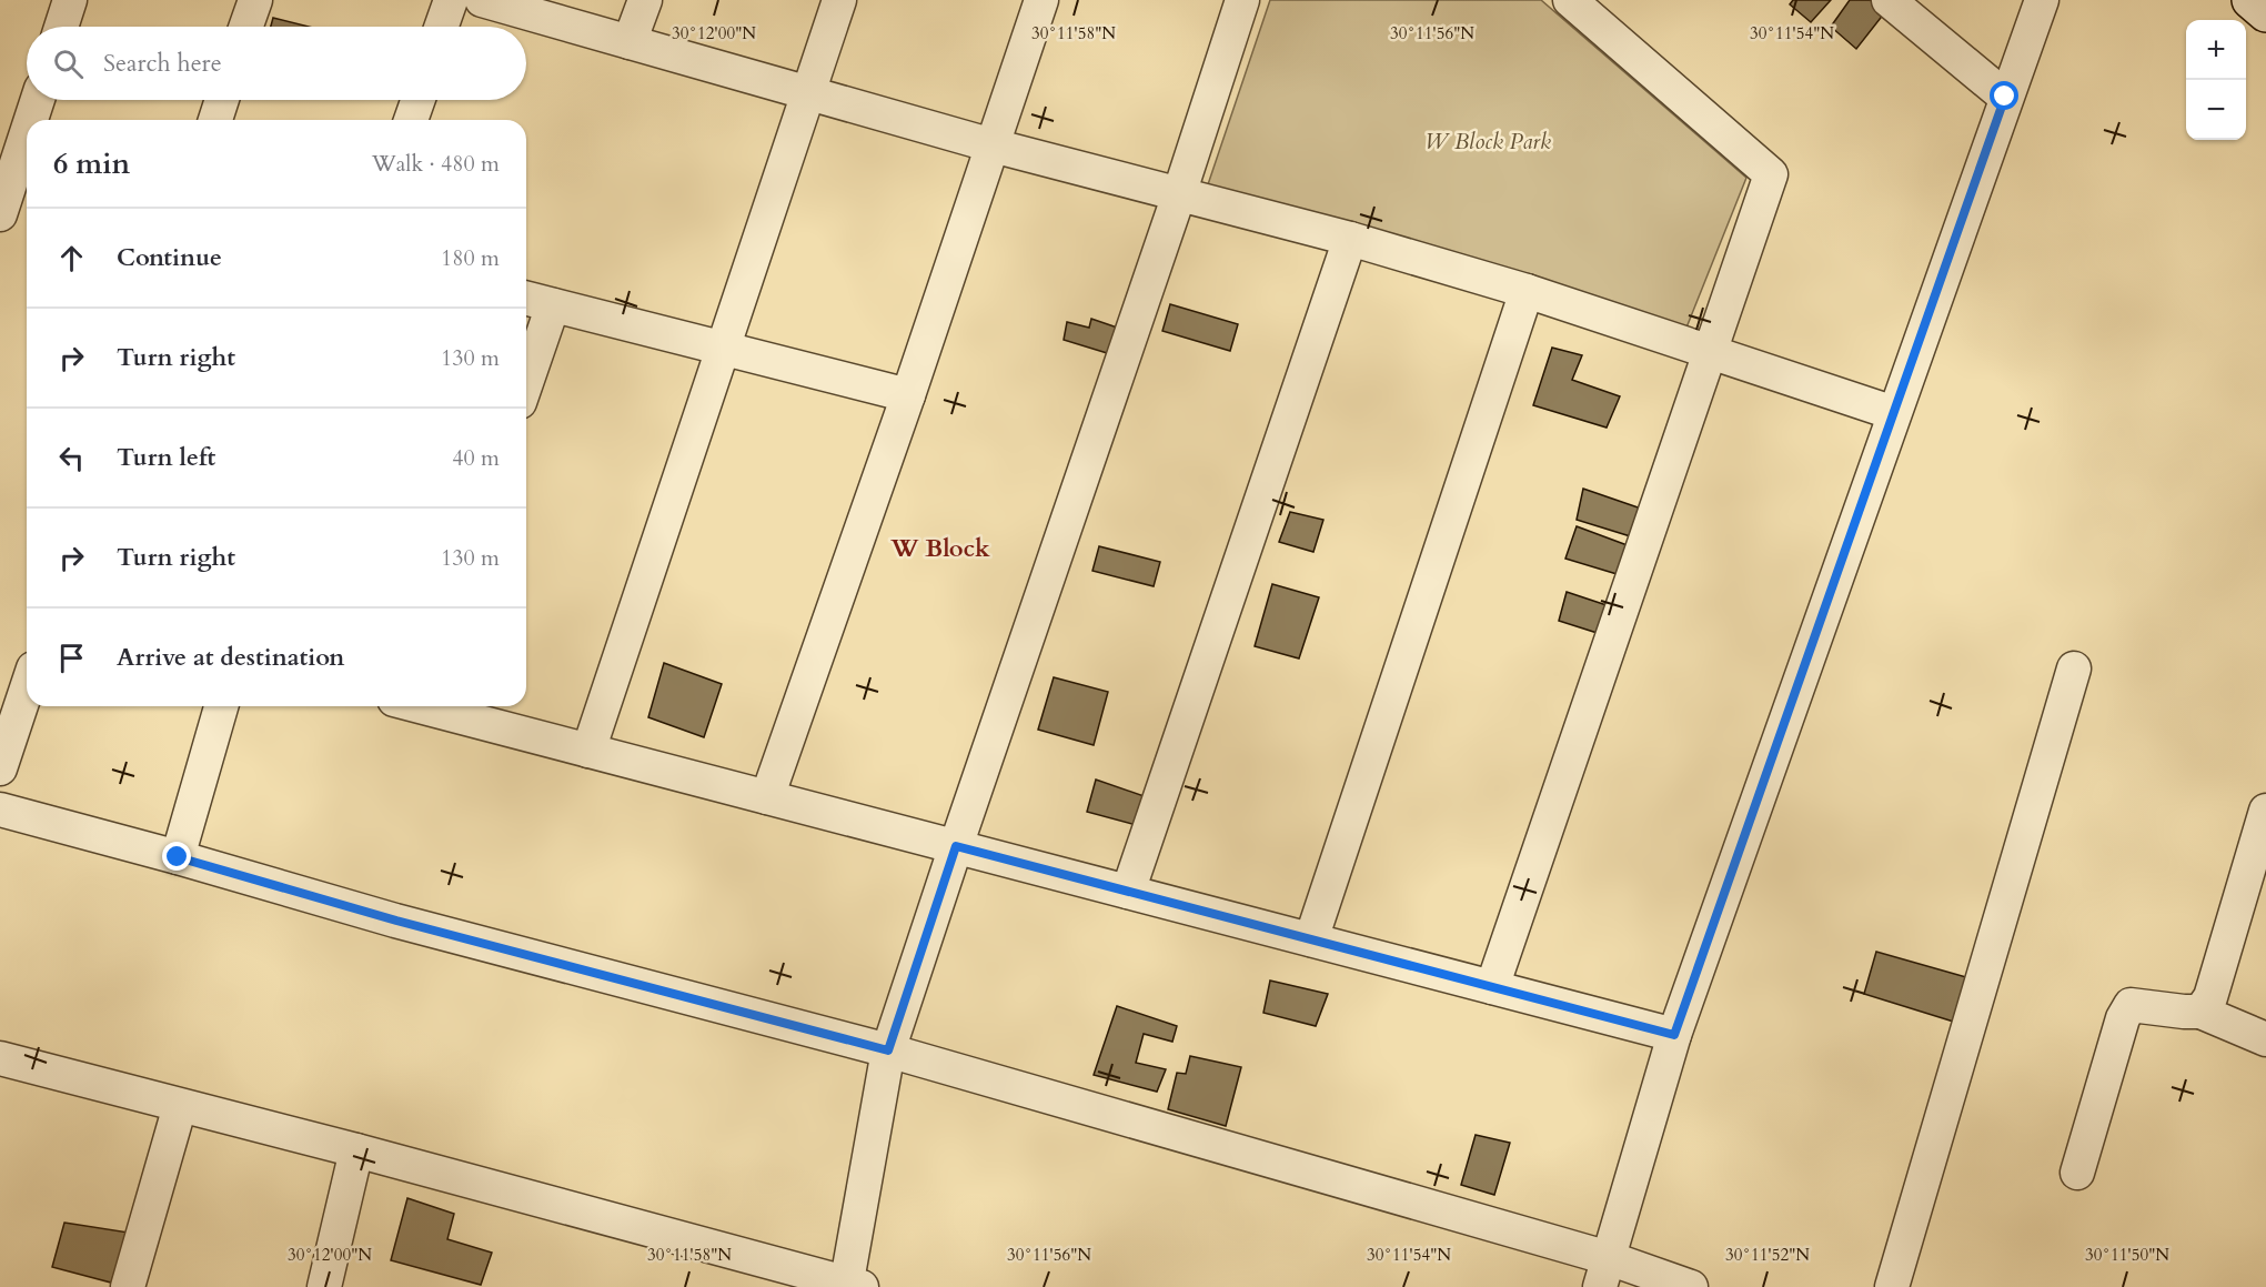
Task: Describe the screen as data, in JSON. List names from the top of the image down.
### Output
{
  "districts": ["W Block"],
  "parks": ["W Block Park"],
  "page": {
    "map_buttons": ["+", "−"],
    "search": "Search here",
    "heading": ["6 min", "Walk · 480 m"],
    "list": [
      ["Continue", "180 m"],
      ["Turn right", "130 m"],
      ["Turn left", "40 m"],
      ["Turn right", "130 m"],
      "Arrive at destination"
    ]
  },
  "coordinates": [
    "30°12'00\"N",
    "30°11'58\"N",
    "30°11'56\"N",
    "30°11'54\"N",
    "30°11'52\"N",
    "30°11'50\"N"
  ]
}
